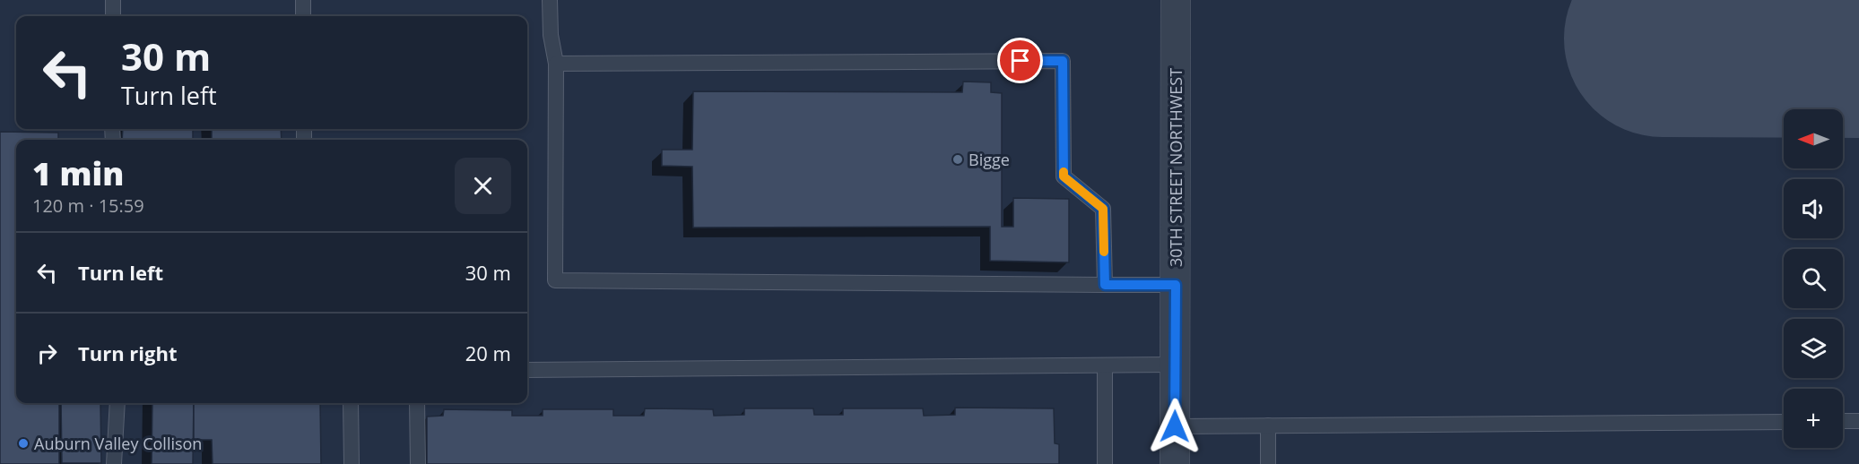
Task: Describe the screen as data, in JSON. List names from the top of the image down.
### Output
{
  "streets": {
    "street": ["30TH STREET NORTHWEST"]
  },
  "places": ["Bigge", "Auburn Valley Collison"],
  "north": "left",
  "page": {
    "turn": ["30 m", "Turn left"],
    "map_buttons": "+",
    "heading": ["1 min", "120 m · 15:59"],
    "list": [
      {
        "name": "Turn left",
        "value": "30 m"
      },
      {
        "name": "Turn right",
        "value": "20 m"
      }
    ]
  }
}
